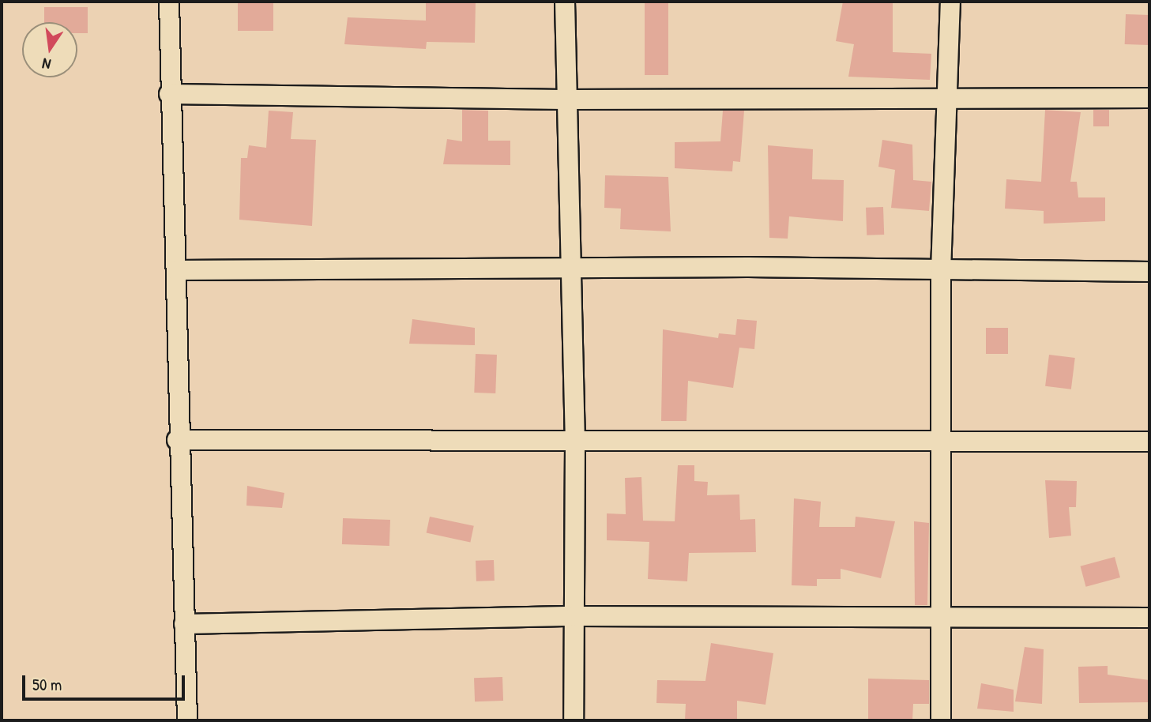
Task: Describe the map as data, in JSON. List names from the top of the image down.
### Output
{
  "scale_bar": "50 m",
  "north": "bottom"
}
